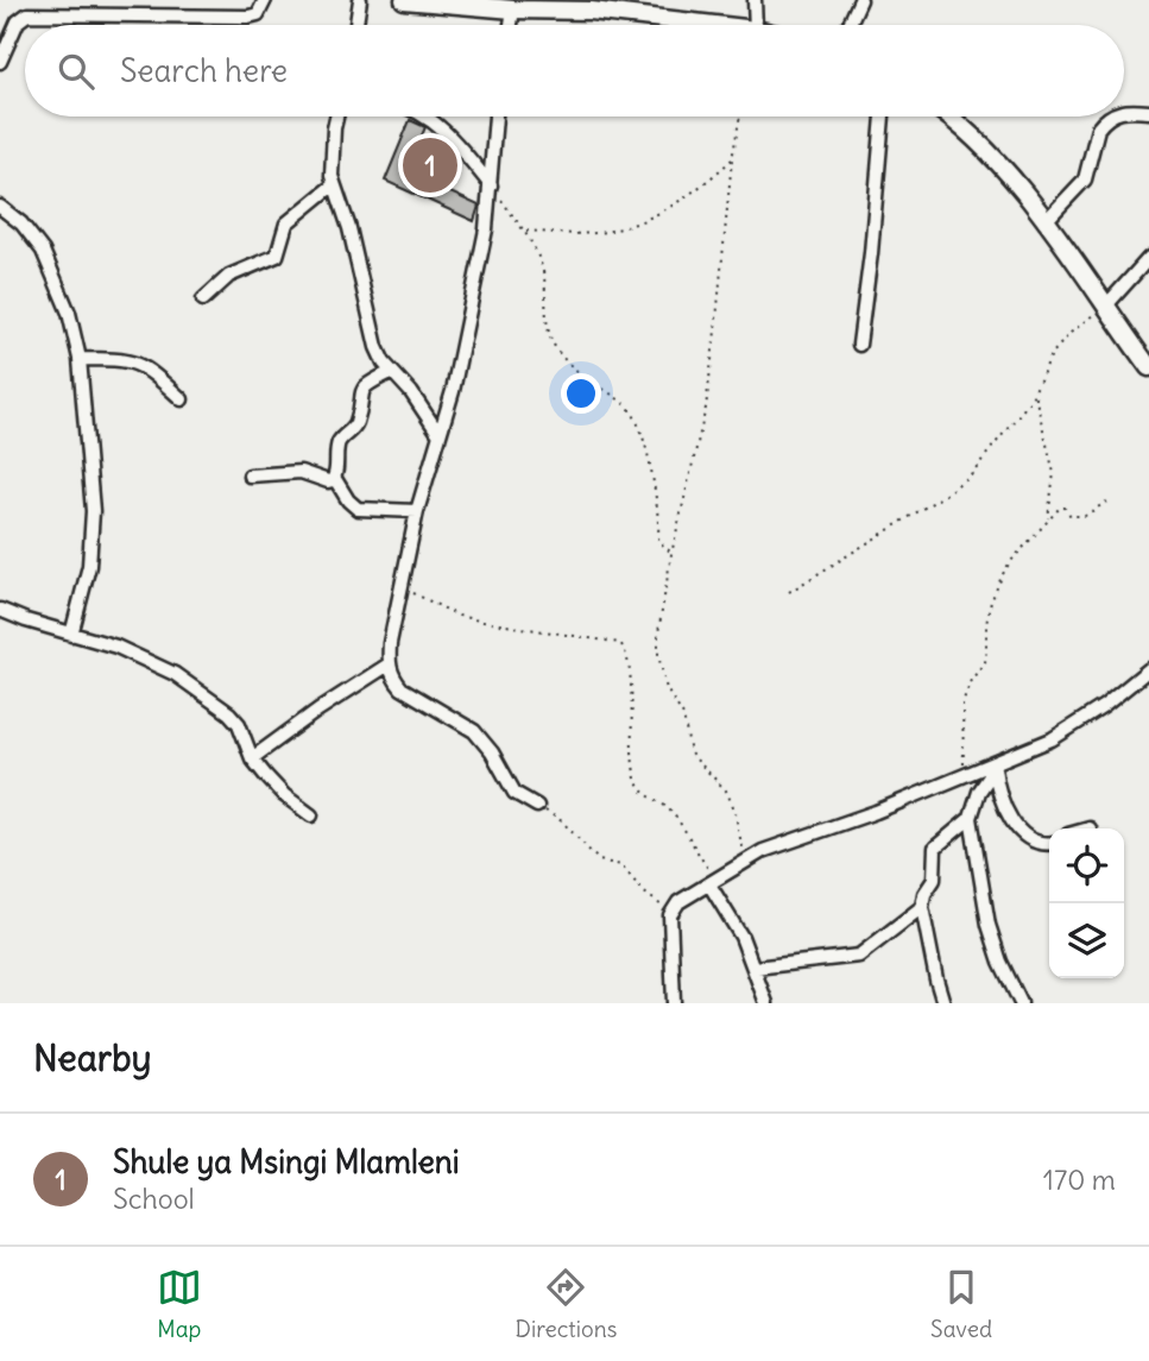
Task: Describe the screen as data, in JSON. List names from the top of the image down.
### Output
{
  "page": {
    "search": "Search here",
    "pins": "1",
    "heading": "Nearby",
    "list": [
      {
        "mark": "1",
        "name": "Shule ya Msingi Mlamleni",
        "note": "School",
        "value": "170 m"
      }
    ],
    "nav": ["Map", "Directions", "Saved"]
  }
}
